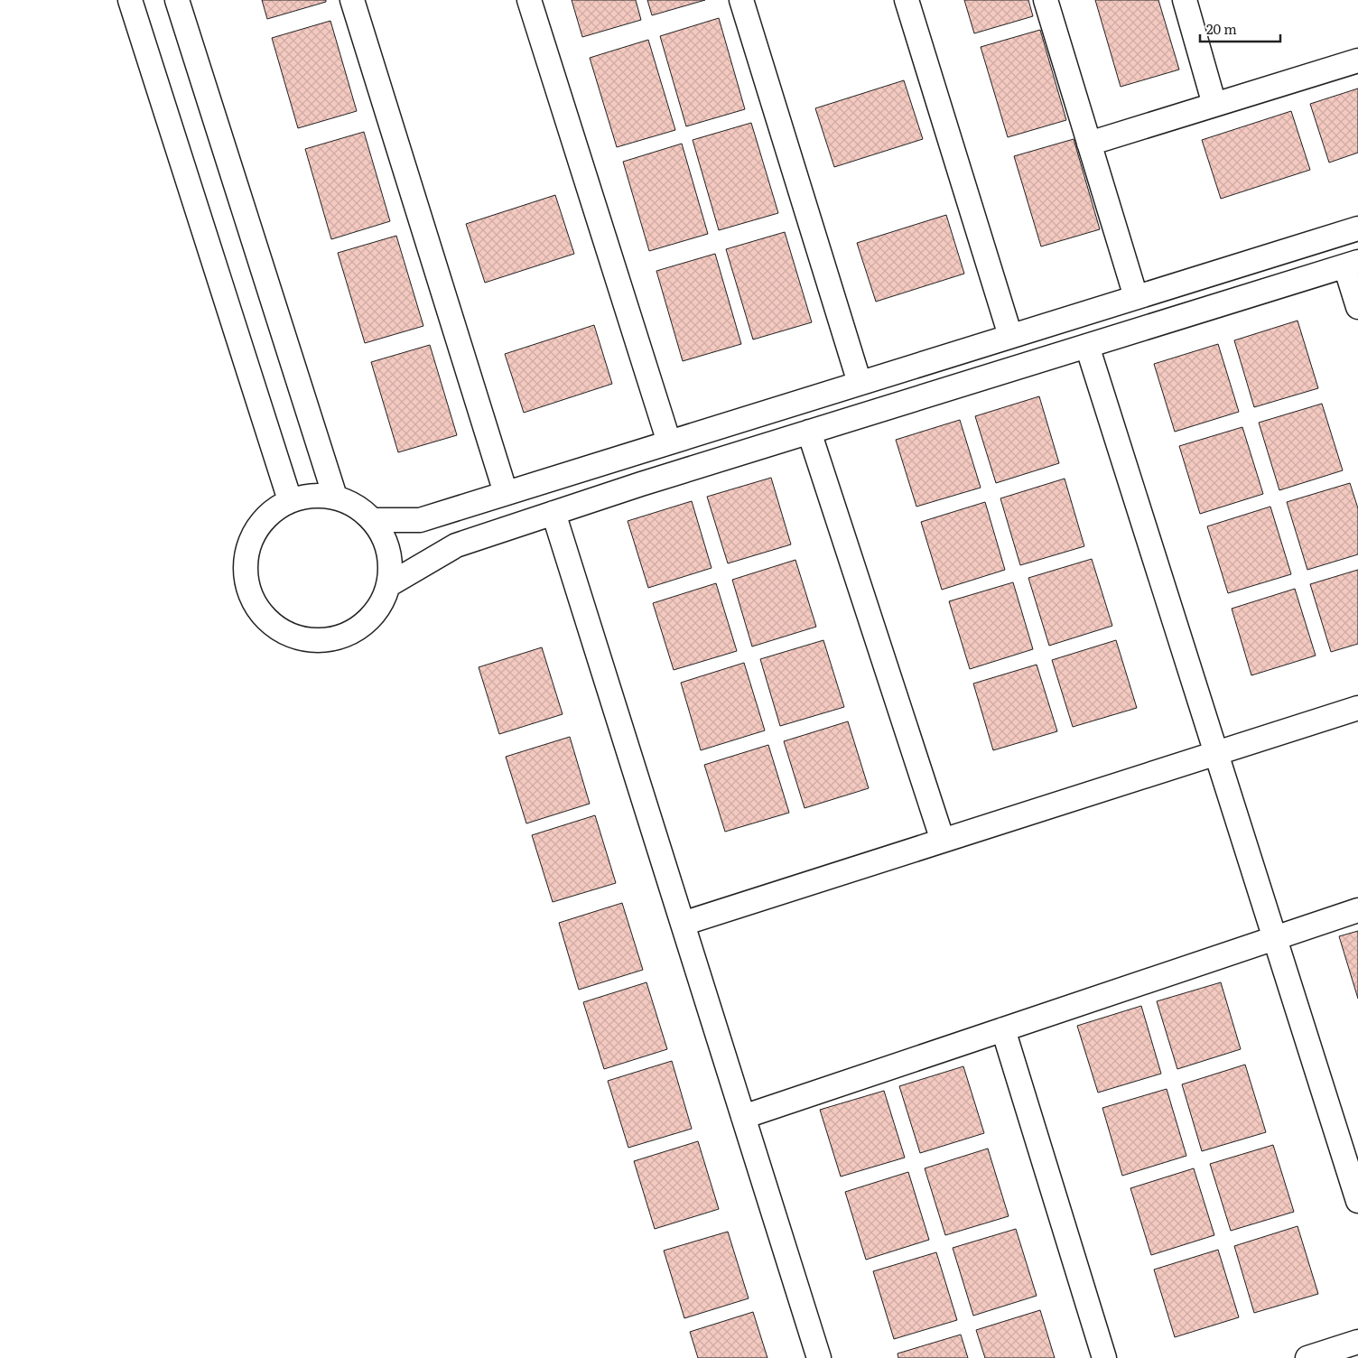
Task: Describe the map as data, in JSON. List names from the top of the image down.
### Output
{
  "scale_bar": "20 m"
}
